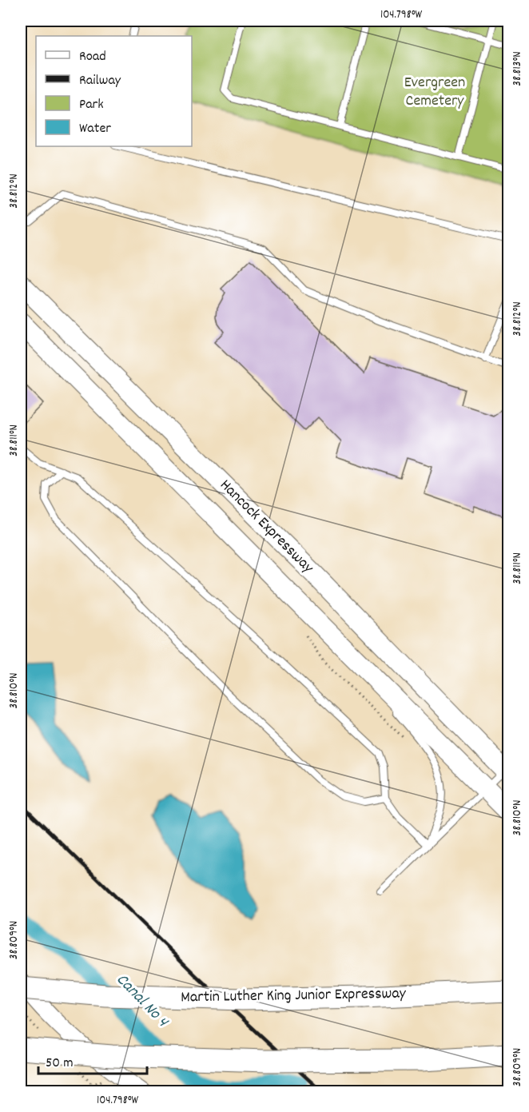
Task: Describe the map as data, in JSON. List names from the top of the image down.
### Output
{
  "streets": {
    "highway": ["Martin Luther King Junior Expressway"],
    "main road": ["Hancock Expressway"]
  },
  "water": ["Canal No 4"],
  "parks": ["Evergreen Cemetery"],
  "legend": [
    "Road",
    "Railway",
    "Park",
    "Water"
  ],
  "scale_bar": "50 m",
  "coordinates": [
    "104.798°W",
    "38.813°N",
    "38.812°N",
    "38.811°N",
    "38.810°N",
    "38.809°N"
  ]
}
